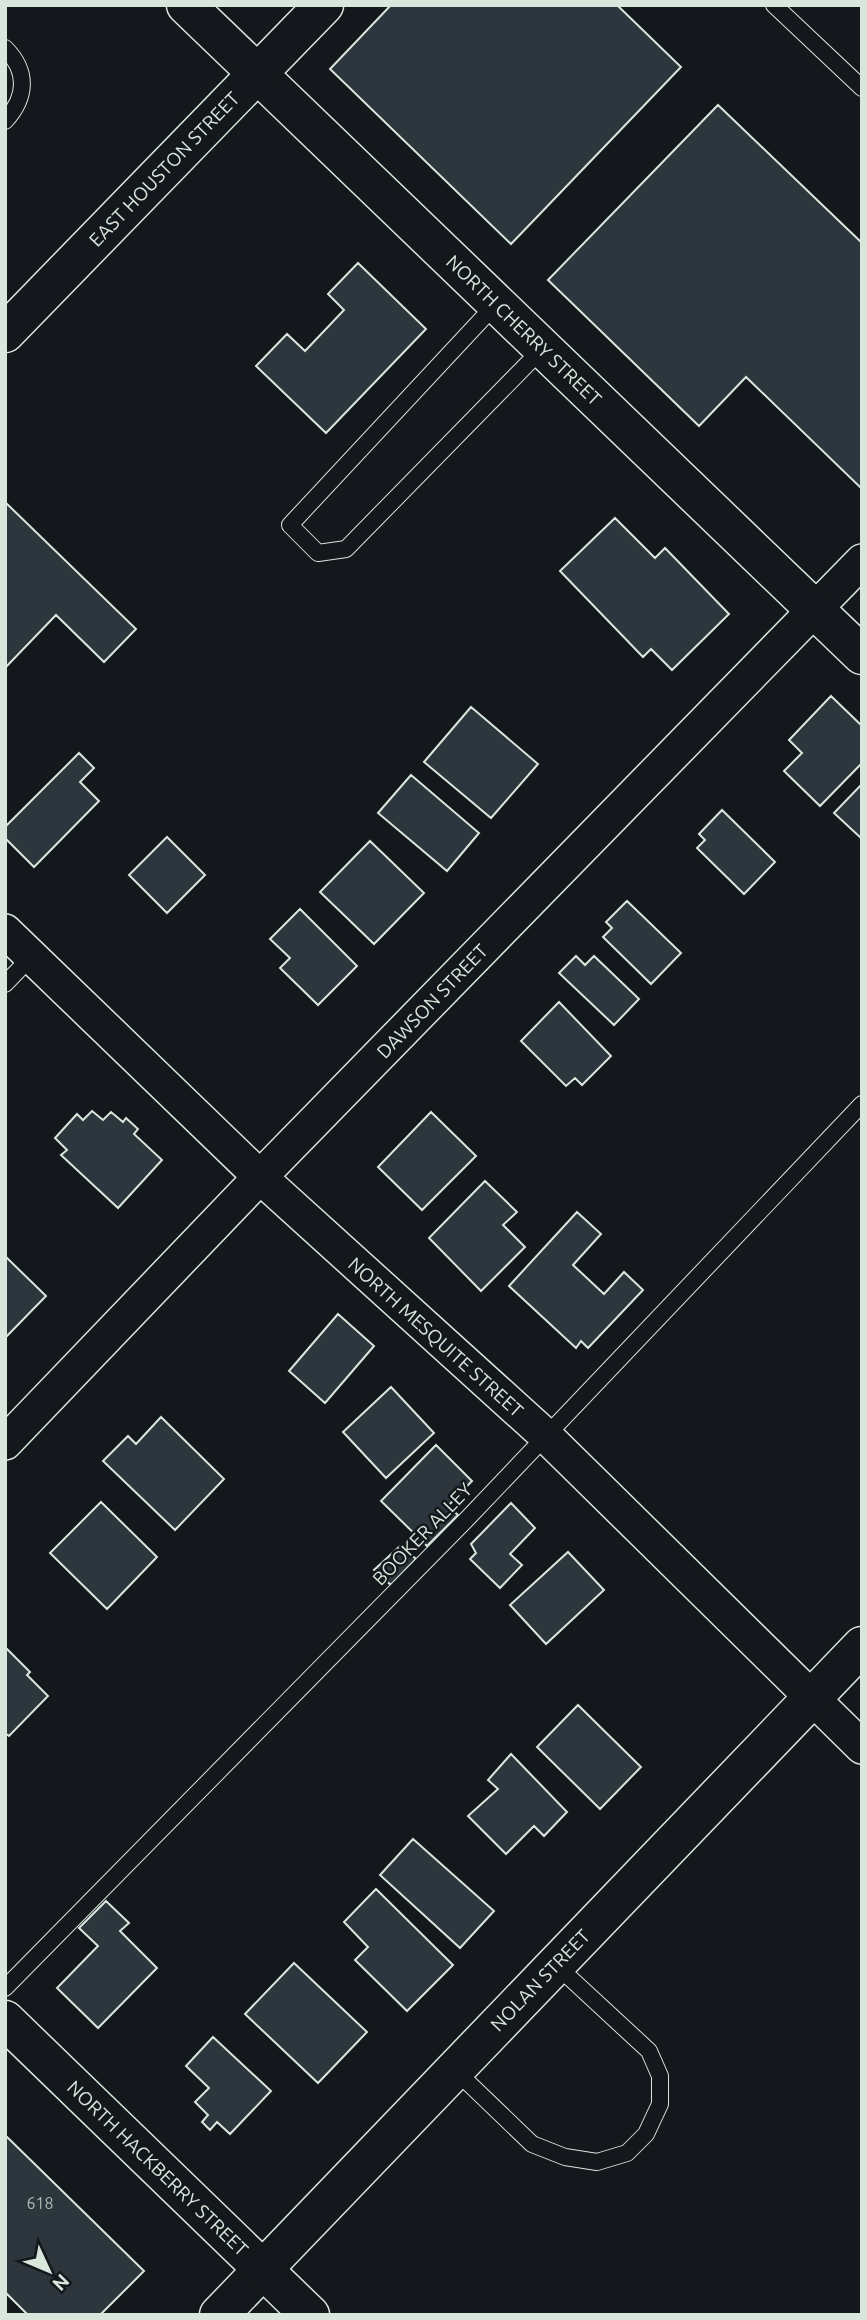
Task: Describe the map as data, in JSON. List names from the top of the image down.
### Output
{
  "streets": {
    "street": [
      "EAST HOUSTON STREET",
      "NORTH CHERRY STREET",
      "DAWSON STREET",
      "NORTH MESQUITE STREET",
      "NOLAN STREET",
      "NORTH HACKBERRY STREET"
    ],
    "lane": ["BOOKER ALLEY"]
  },
  "crossings": [
    ["EAST HOUSTON STREET", "NORTH CHERRY STREET"],
    ["NORTH CHERRY STREET", "DAWSON STREET"],
    ["DAWSON STREET", "NORTH MESQUITE STREET"],
    ["NORTH MESQUITE STREET", "BOOKER ALLEY"],
    ["NORTH MESQUITE STREET", "NOLAN STREET"],
    ["NOLAN STREET", "NORTH HACKBERRY STREET"]
  ],
  "house_numbers": ["618"],
  "north": "bottom right"
}
